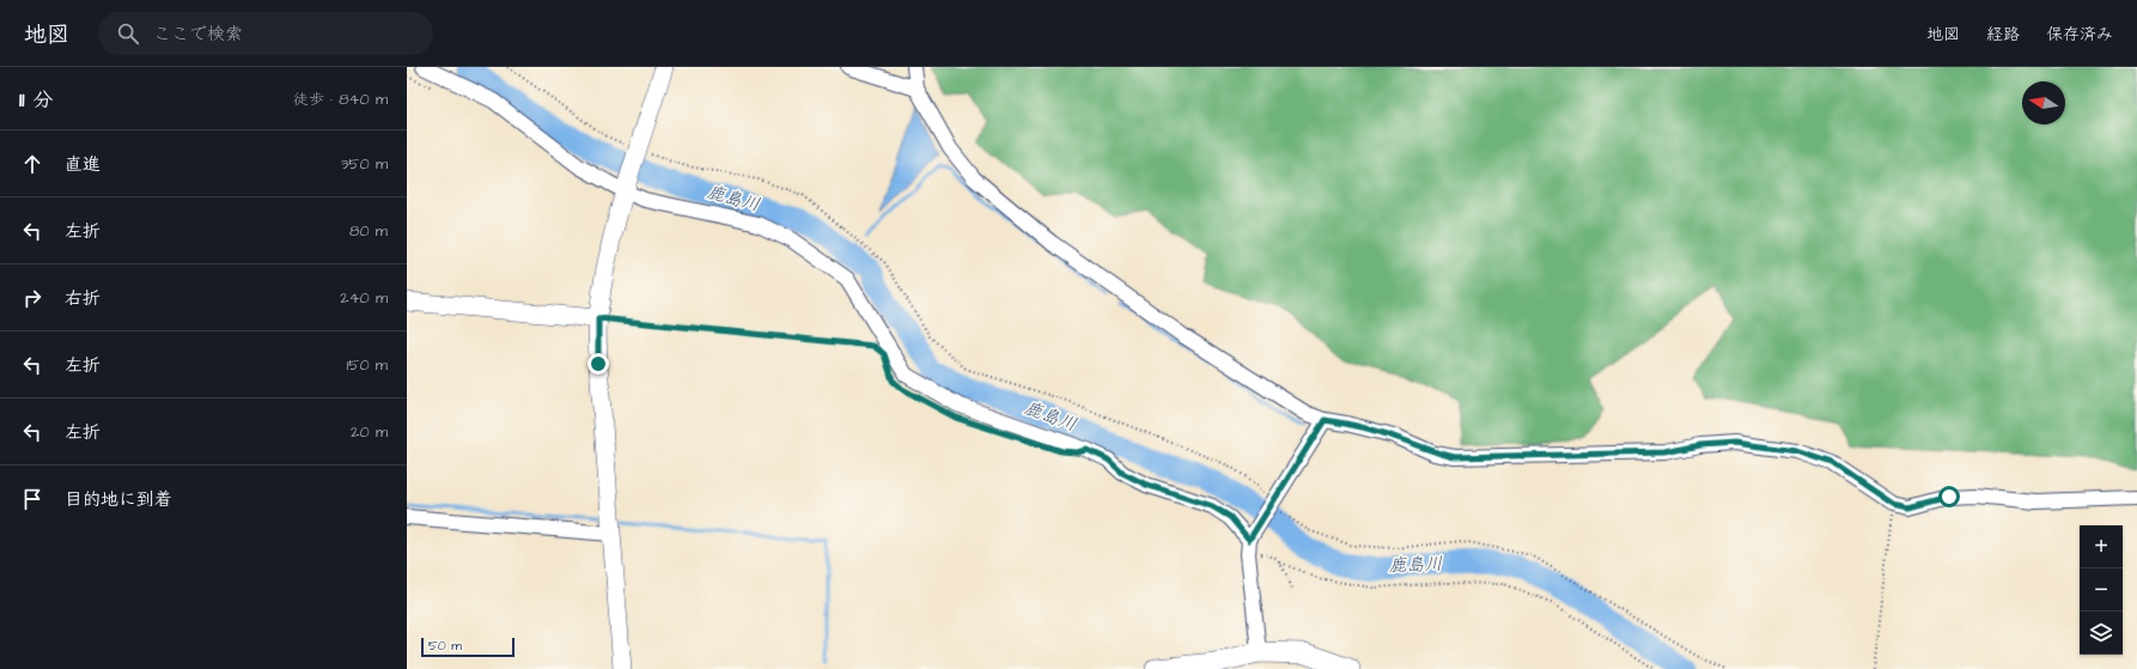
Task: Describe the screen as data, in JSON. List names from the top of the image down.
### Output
{
  "water": ["鹿島川"],
  "scale_bar": "50 m",
  "north": "left",
  "page": {
    "header": "地図",
    "search": "ここで検索",
    "nav": ["地図", "経路", "保存済み"],
    "heading": ["11 分", "徒歩 · 840 m"],
    "list": [
      ["直進", "350 m"],
      ["左折", "80 m"],
      ["右折", "240 m"],
      ["左折", "150 m"],
      ["左折", "20 m"],
      "目的地に到着"
    ],
    "map_buttons": ["+", "−"],
    "scale": "50 m"
  }
}
